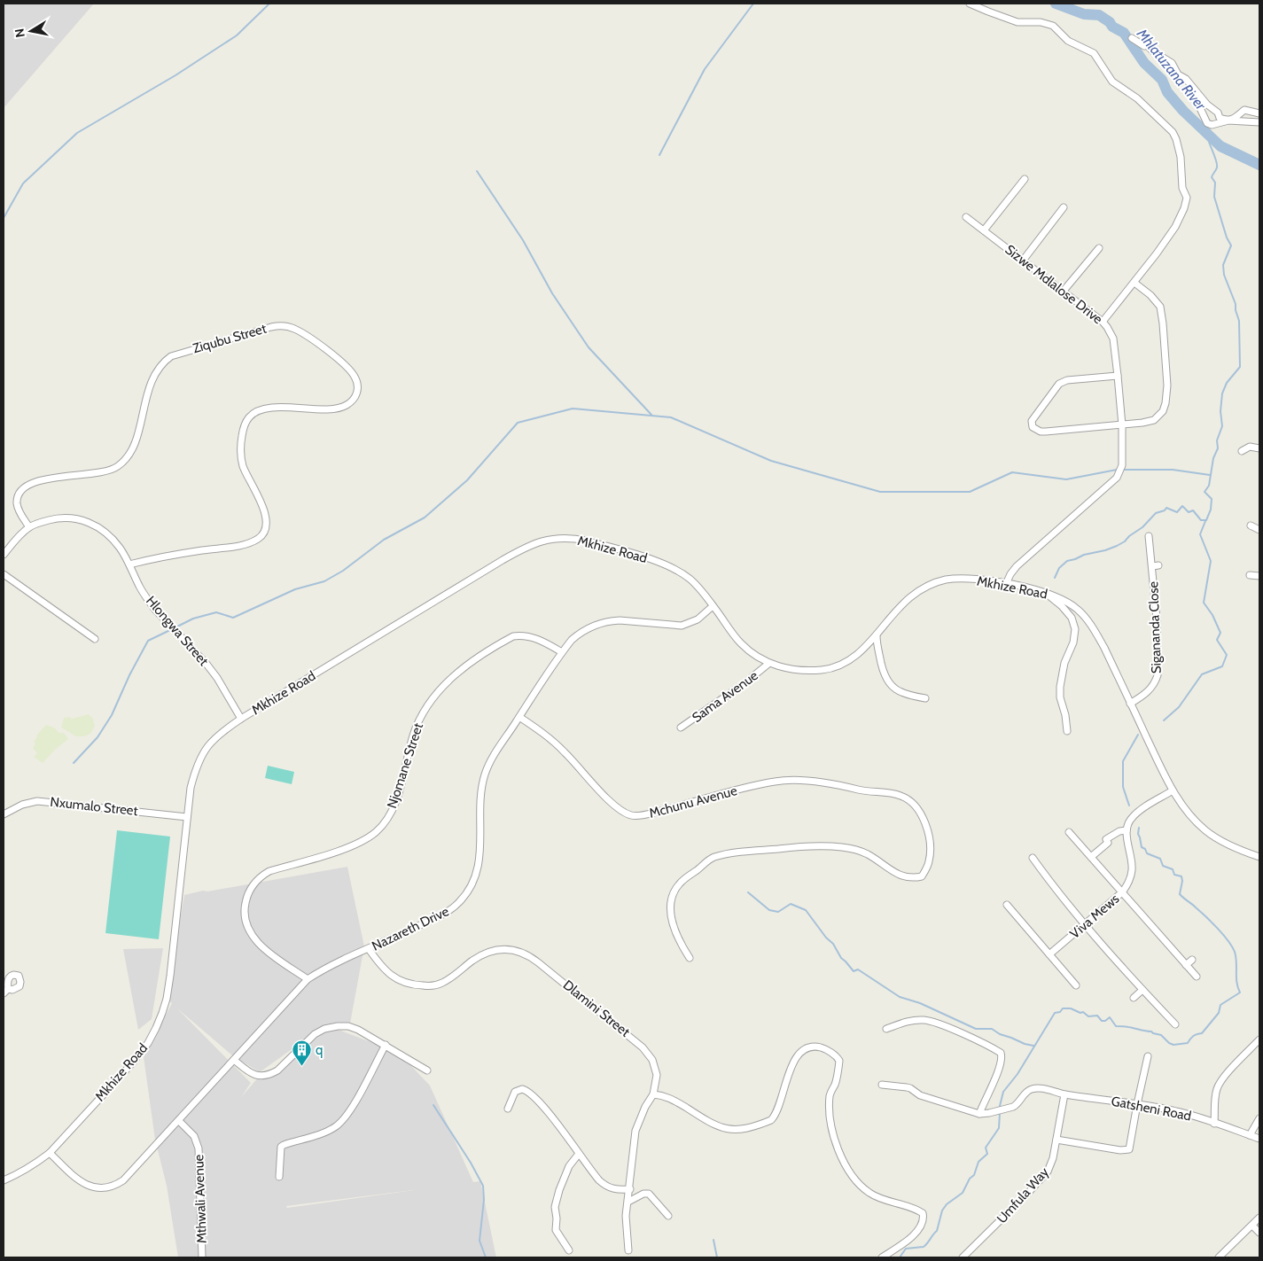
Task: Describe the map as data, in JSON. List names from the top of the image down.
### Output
{
  "streets": {
    "street": [
      "Sizwe Mdlalose Drive",
      "Ziqubu Street",
      "Mkhize Road",
      "Sigananda Close",
      "Hlongwa Street",
      "Sama Avenue",
      "Njomane Street",
      "Mchunu Avenue",
      "Nxumalo Street",
      "Viva Mews",
      "Nazareth Drive",
      "Dlamini Street",
      "Gatsheni Road",
      "Umfula Way",
      "Mthwali Avenue"
    ]
  },
  "crossings": [
    ["Sizwe Mdlalose Drive", "Mkhize Road"],
    ["Ziqubu Street", "Hlongwa Street"],
    ["Mkhize Road", "Sigananda Close"],
    ["Mkhize Road", "Hlongwa Street"],
    ["Mkhize Road", "Sama Avenue"],
    ["Mkhize Road", "Nxumalo Street"],
    ["Mkhize Road", "Nazareth Drive"],
    ["Njomane Street", "Nazareth Drive"],
    ["Mchunu Avenue", "Nazareth Drive"],
    ["Nazareth Drive", "Dlamini Street"],
    ["Nazareth Drive", "Mthwali Avenue"],
    ["Gatsheni Road", "Umfula Way"]
  ],
  "water": ["Mhlatuzana River"],
  "places": {
    "building": ["q"]
  },
  "north": "left"
}
